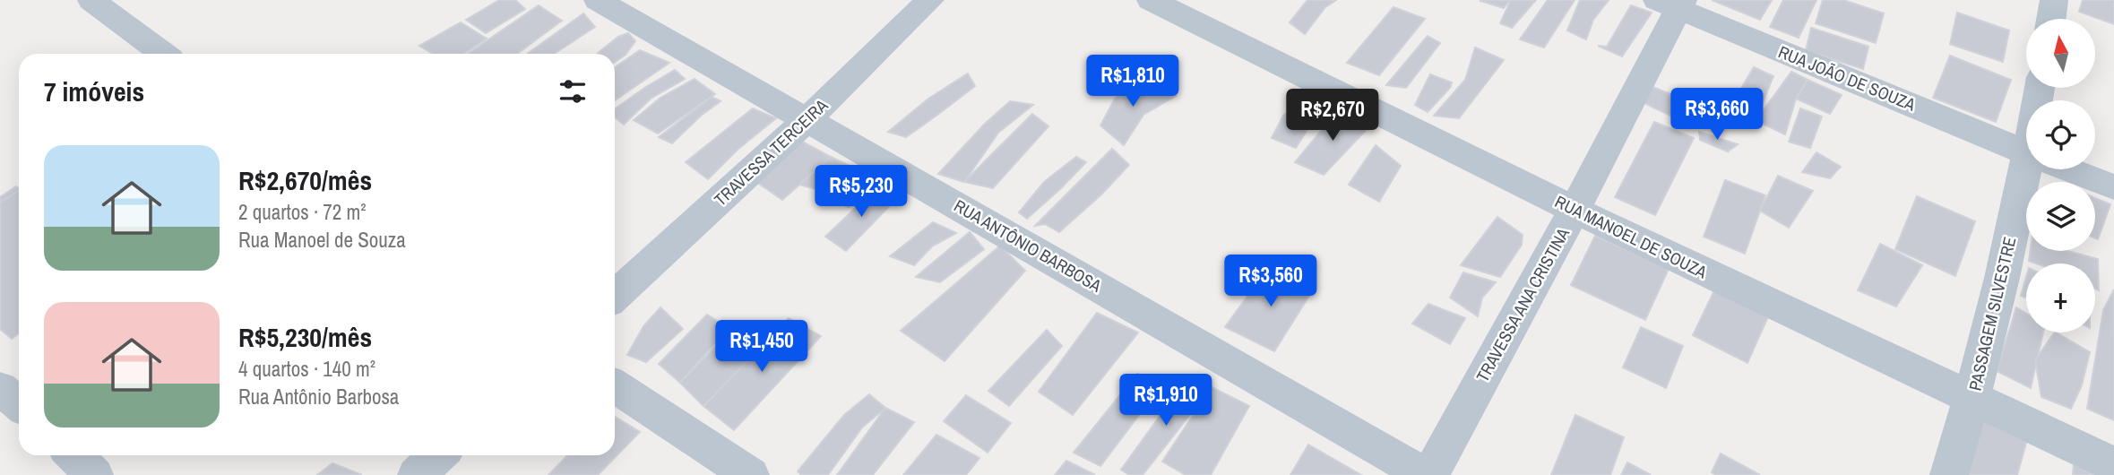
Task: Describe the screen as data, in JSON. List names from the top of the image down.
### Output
{
  "streets": {
    "street": [
      "RUA JOÃO DE SOUZA",
      "TRAVESSA TERCEIRA",
      "RUA MANOEL DE SOUZA",
      "RUA ANTÔNIO BARBOSA",
      "TRAVESSA ANA CRISTINA",
      "PASSAGEM SILVESTRE"
    ]
  },
  "crossings": [
    ["RUA JOÃO DE SOUZA", "TRAVESSA ANA CRISTINA"],
    ["TRAVESSA TERCEIRA", "RUA ANTÔNIO BARBOSA"],
    ["RUA MANOEL DE SOUZA", "TRAVESSA ANA CRISTINA"],
    ["RUA MANOEL DE SOUZA", "PASSAGEM SILVESTRE"]
  ],
  "north": "top",
  "page": {
    "map_buttons": "+",
    "heading": "7 imóveis",
    "price": [
      "R$1,810",
      "R$3,660",
      "R$2,670",
      "R$5,230",
      "R$3,560",
      "R$1,450",
      "R$1,910"
    ],
    "list": [
      {
        "name": "R$2,670/mês",
        "note": "2 quartos · 72 m² · Rua Manoel de Souza"
      },
      {
        "name": "R$5,230/mês",
        "note": "4 quartos · 140 m² · Rua Antônio Barbosa"
      }
    ]
  }
}
